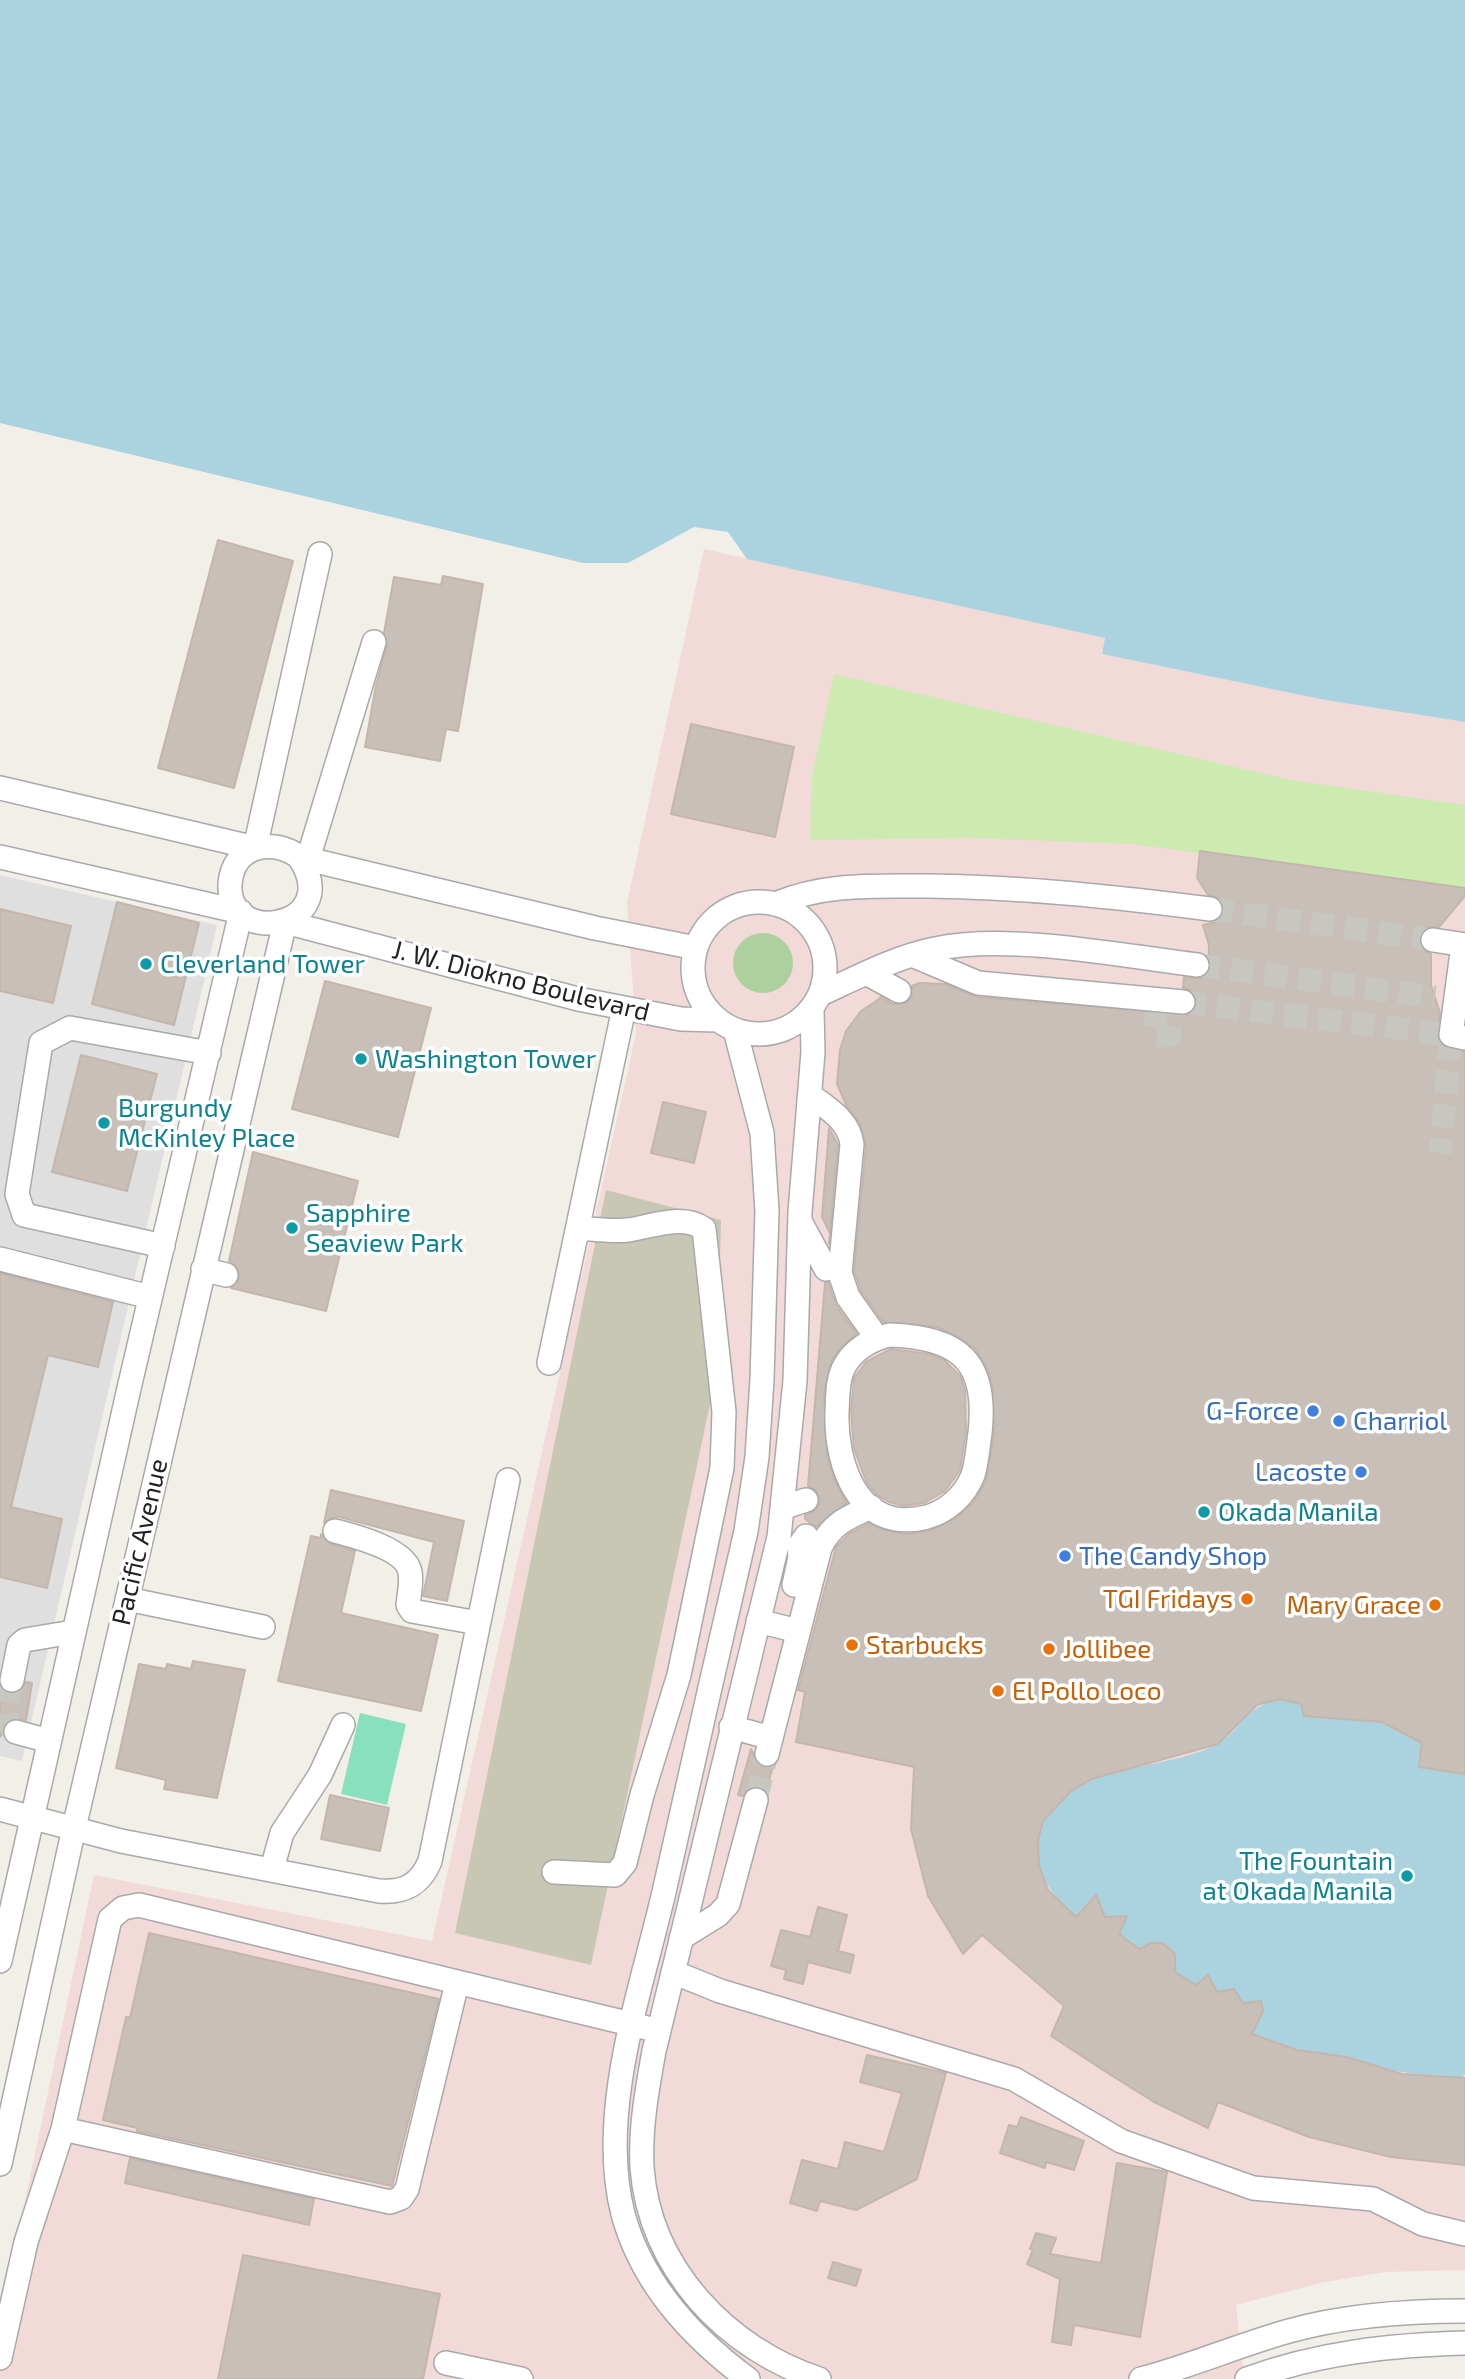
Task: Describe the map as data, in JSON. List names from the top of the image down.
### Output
{
  "streets": {
    "street": ["J. W. Diokno Boulevard", "Pacific Avenue"]
  },
  "crossings": [
    ["J. W. Diokno Boulevard", "Pacific Avenue"]
  ],
  "places": [
    "Cleverland Tower",
    "Washington Tower",
    "Burgundy McKinley Place",
    "Sapphire Seaview Park",
    "G-Force",
    "Charriol",
    "Lacoste",
    "Okada Manila",
    "The Candy Shop",
    "TGI Fridays",
    "Mary Grace",
    "Starbucks",
    "Jollibee",
    "El Pollo Loco",
    "The Fountain at Okada Manila"
  ]
}
